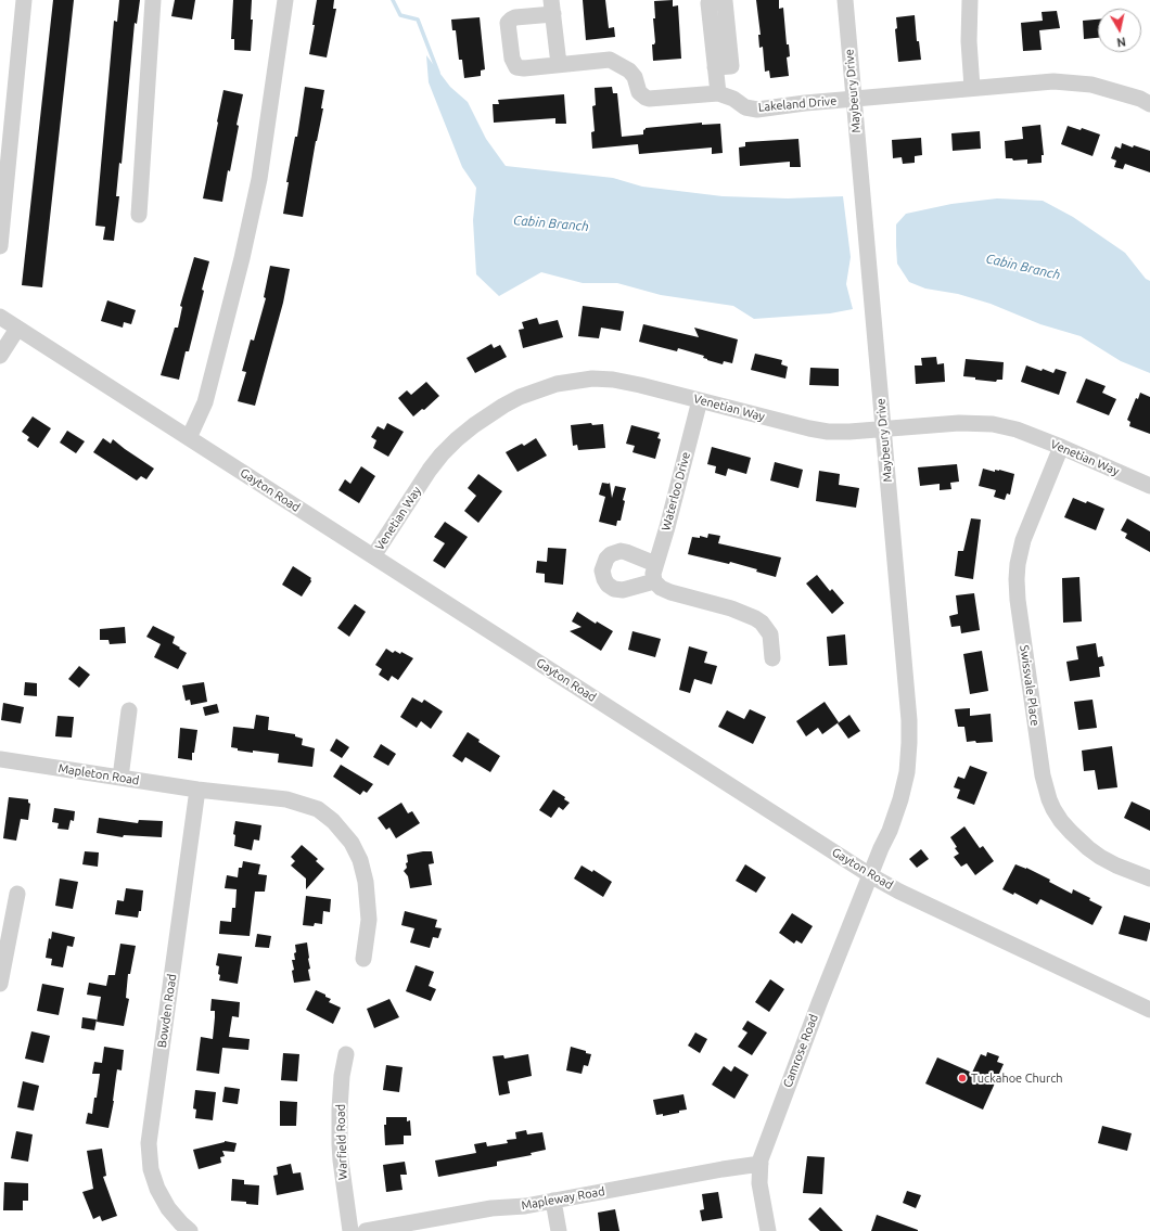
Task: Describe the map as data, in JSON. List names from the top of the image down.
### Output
{
  "streets": {
    "street": [
      "Maybeury Drive",
      "Lakeland Drive",
      "Venetian Way",
      "Gayton Road",
      "Waterloo Drive",
      "Swissvale Place",
      "Mapleton Road",
      "Bowden Road",
      "Camrose Road",
      "Warfield Road",
      "Mapleway Road"
    ]
  },
  "crossings": [
    ["Maybeury Drive", "Lakeland Drive"],
    ["Maybeury Drive", "Venetian Way"],
    ["Maybeury Drive", "Gayton Road"],
    ["Maybeury Drive", "Camrose Road"],
    ["Venetian Way", "Gayton Road"],
    ["Venetian Way", "Waterloo Drive"],
    ["Venetian Way", "Swissvale Place"],
    ["Gayton Road", "Camrose Road"],
    ["Mapleton Road", "Bowden Road"],
    ["Camrose Road", "Mapleway Road"]
  ],
  "water": ["Cabin Branch"],
  "places": ["Tuckahoe Church"],
  "north": "bottom"
}
